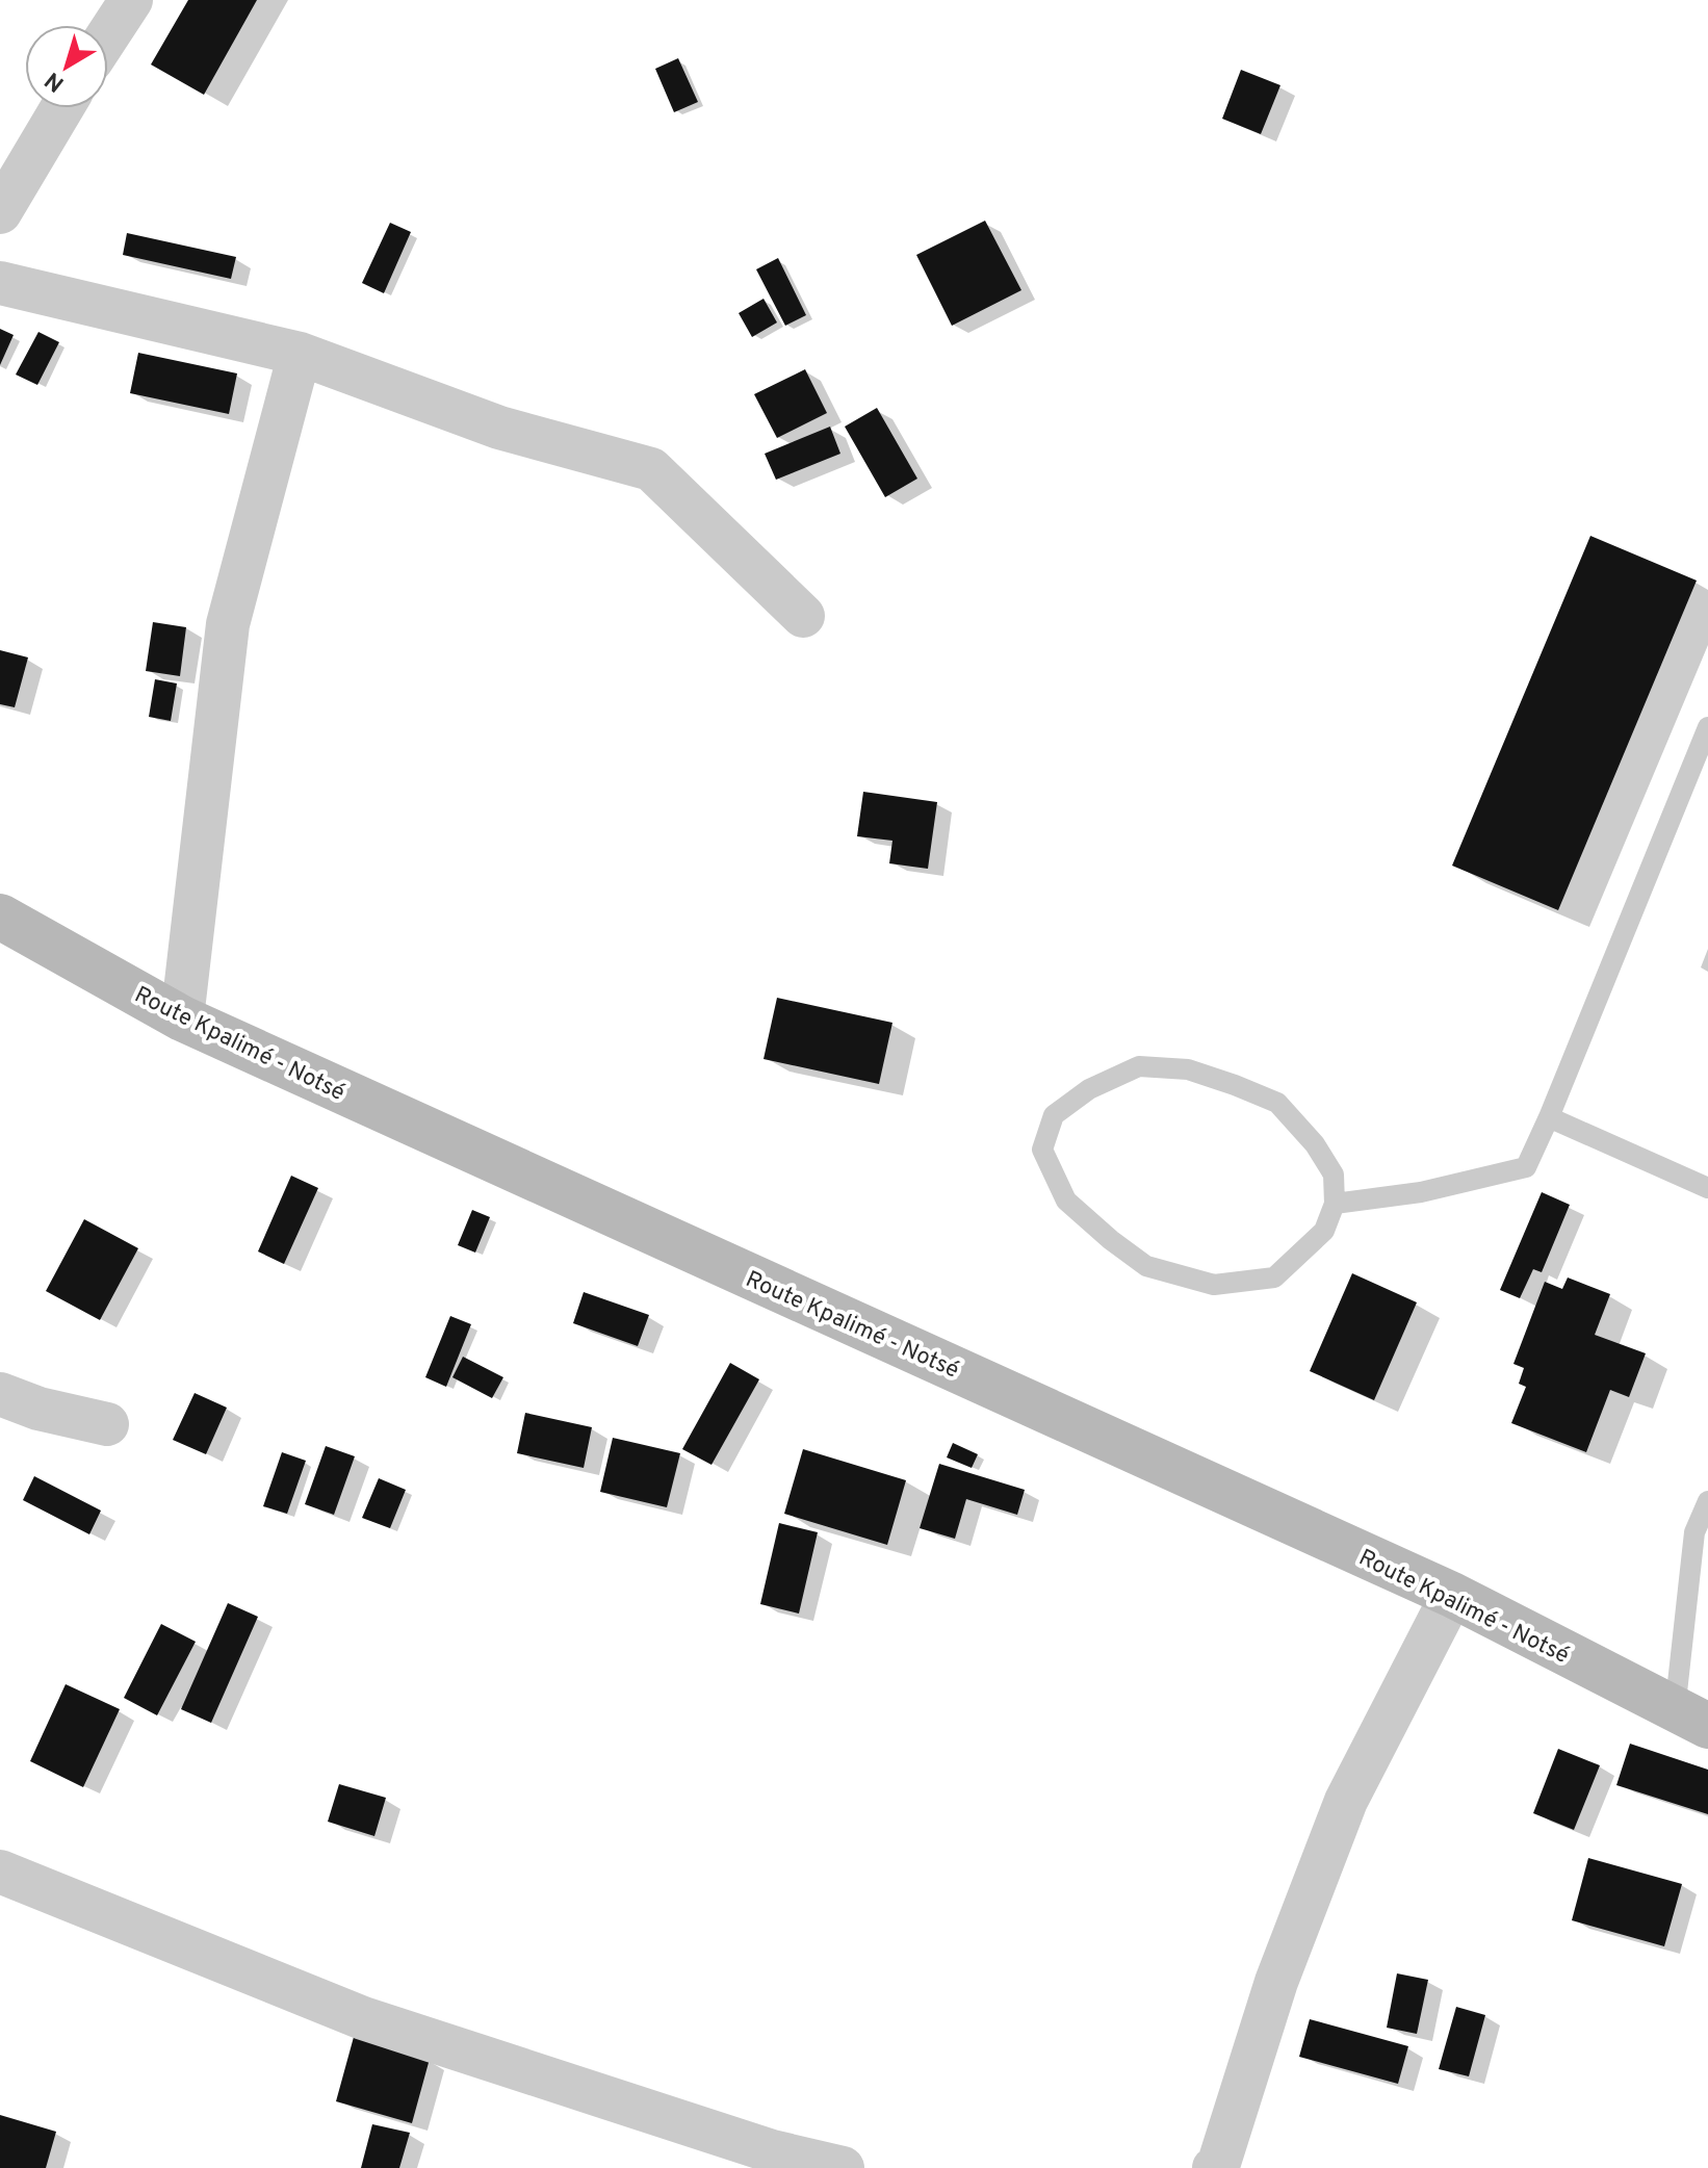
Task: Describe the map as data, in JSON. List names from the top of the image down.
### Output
{
  "streets": {
    "main road": ["Route Kpalimé - Notsé"]
  },
  "north": "bottom left"
}
